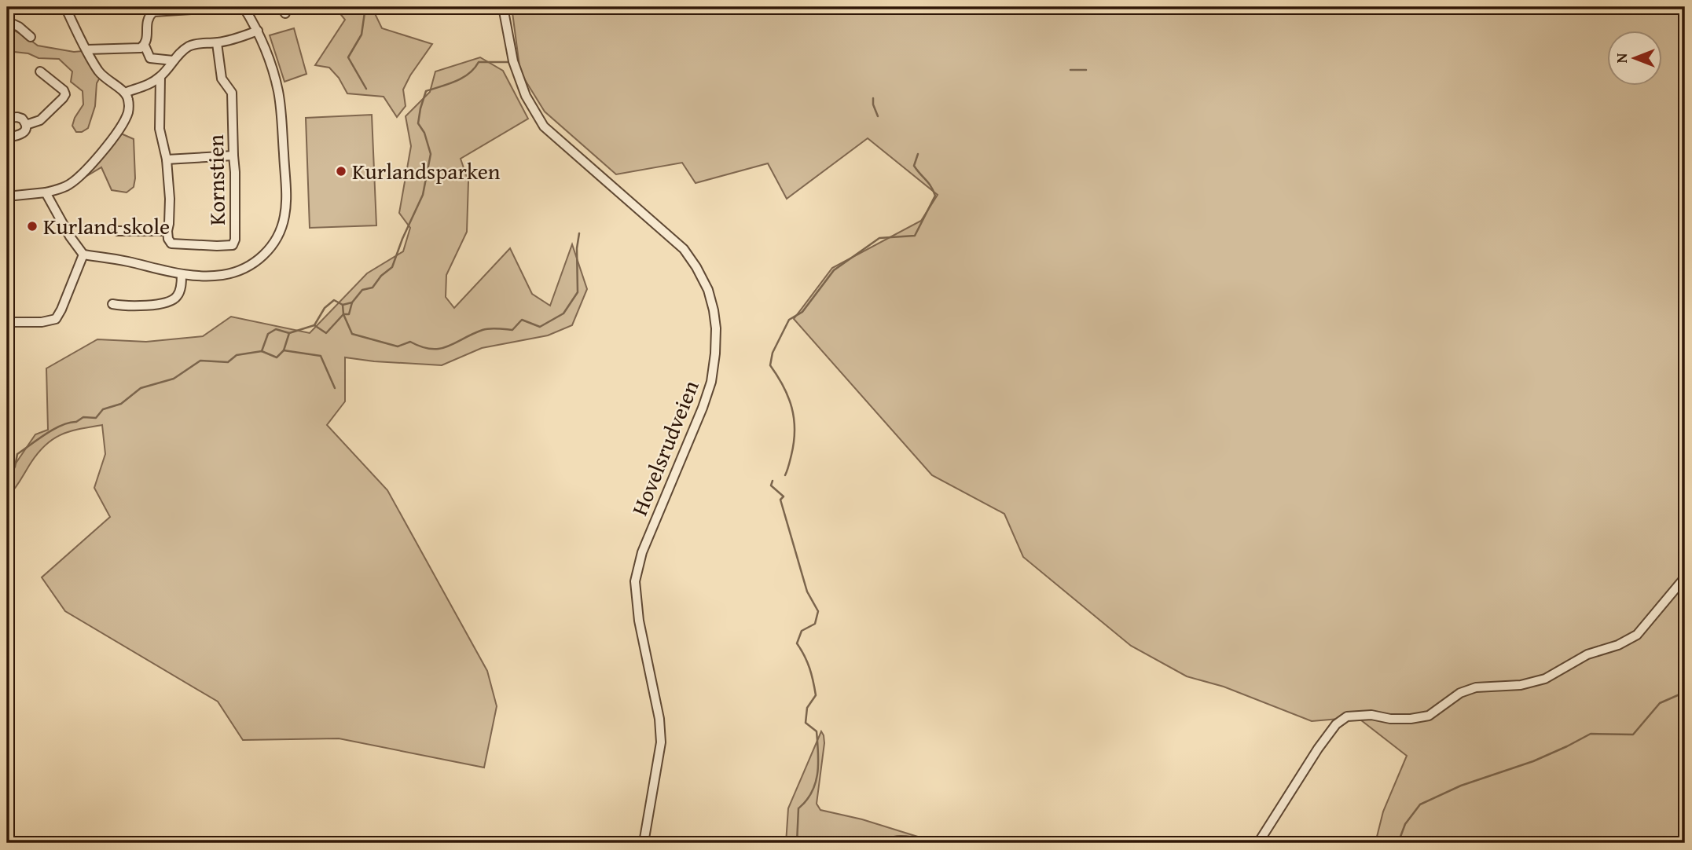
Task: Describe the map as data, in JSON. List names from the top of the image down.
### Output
{
  "streets": {
    "street": ["Kornstien", "Hovelsrudveien"]
  },
  "places": ["Kurlandsparken", "Kurland skole"],
  "north": "left"
}
